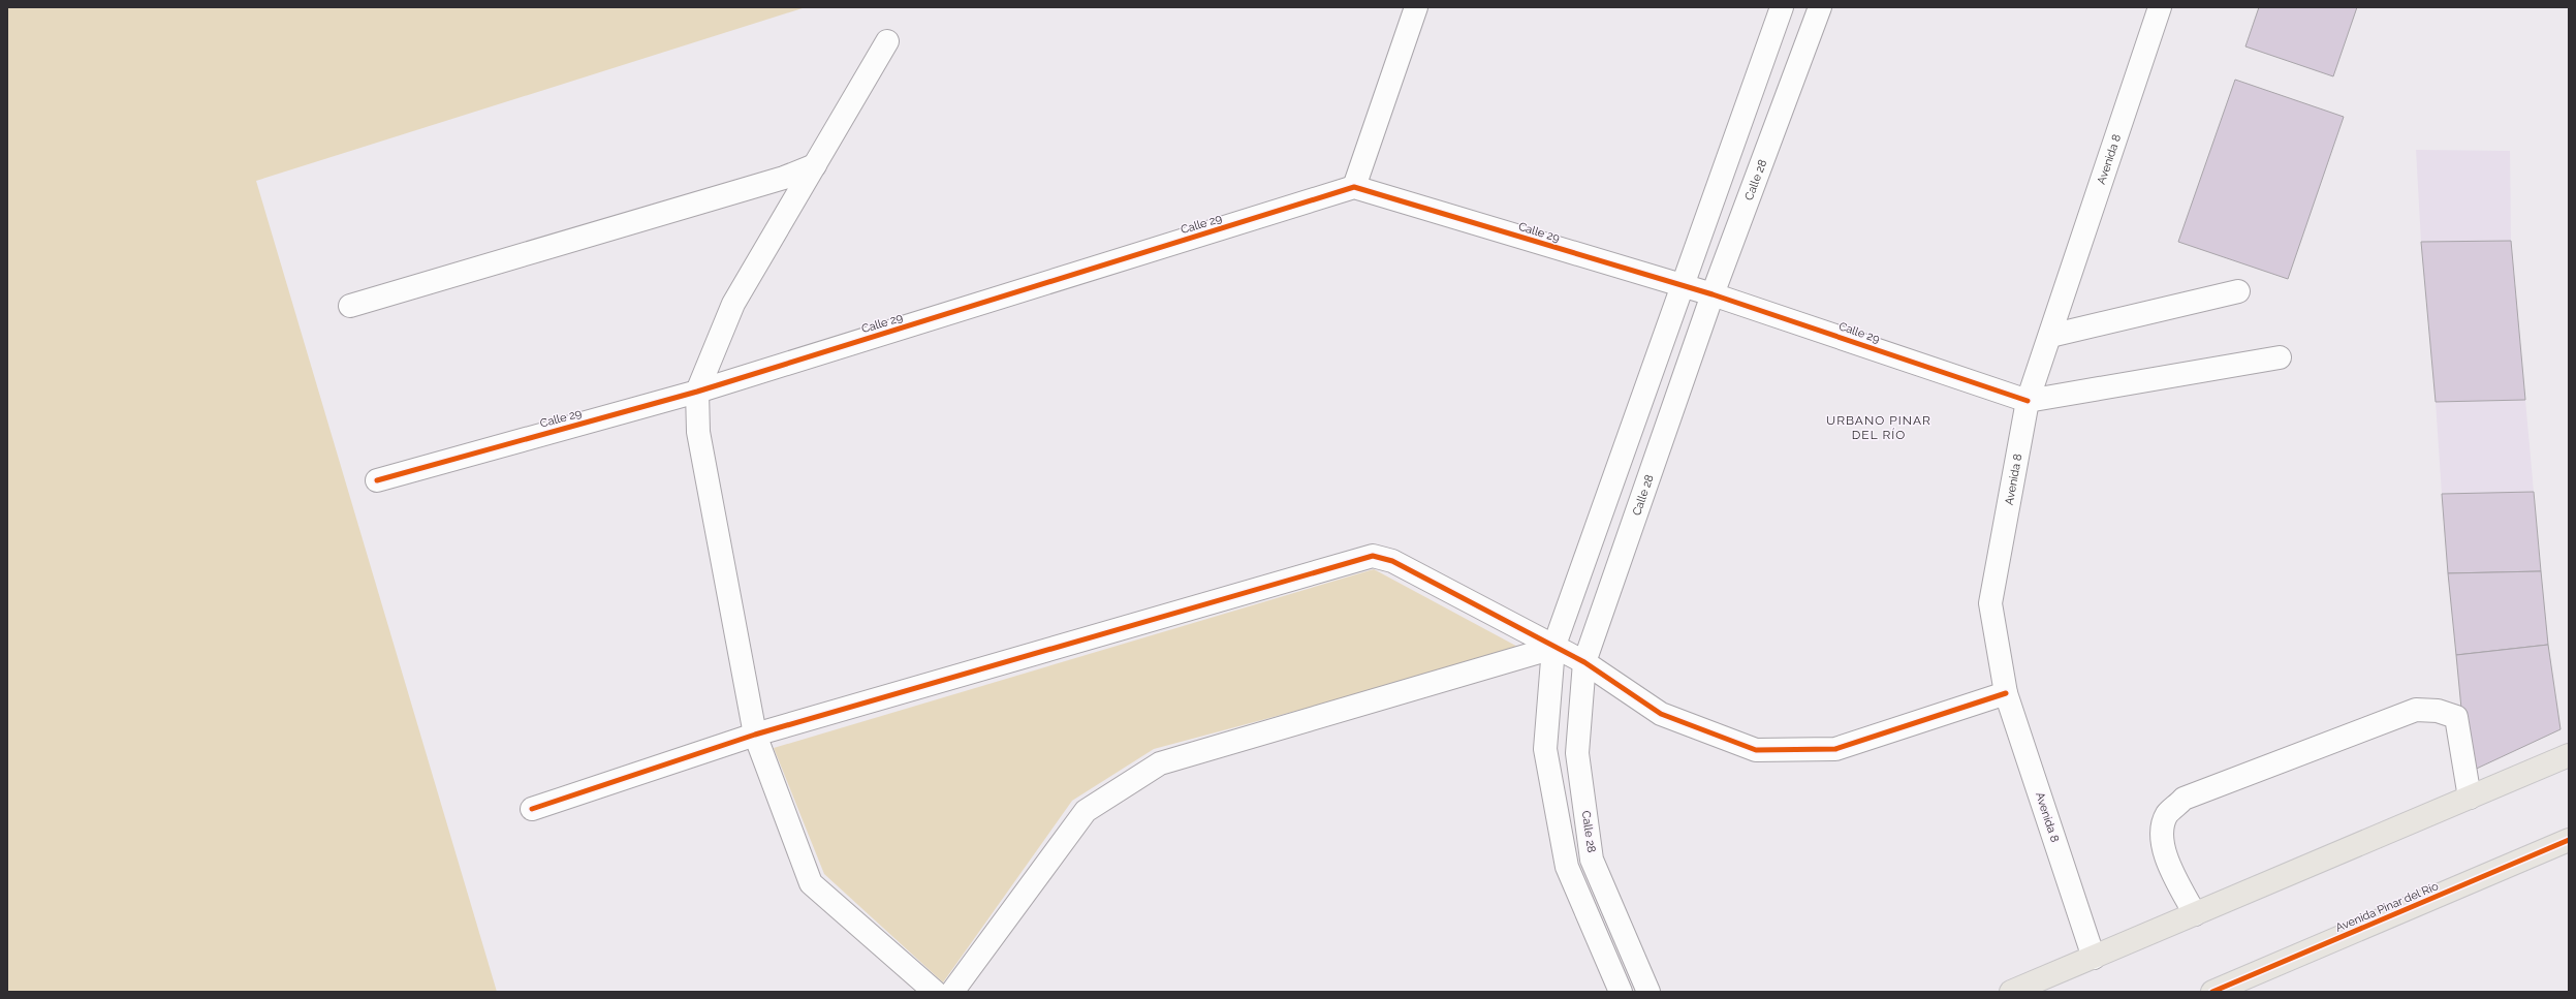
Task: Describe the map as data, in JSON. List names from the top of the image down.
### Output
{
  "streets": {
    "main road": ["Avenida Pinar del Río"],
    "street": ["Avenida 8", "Calle 28", "Calle 29"]
  },
  "crossings": [
    ["Avenida 8", "Calle 29"],
    ["Calle 28", "Calle 29"]
  ],
  "districts": ["URBANO PINAR DEL RÍO"]
}
